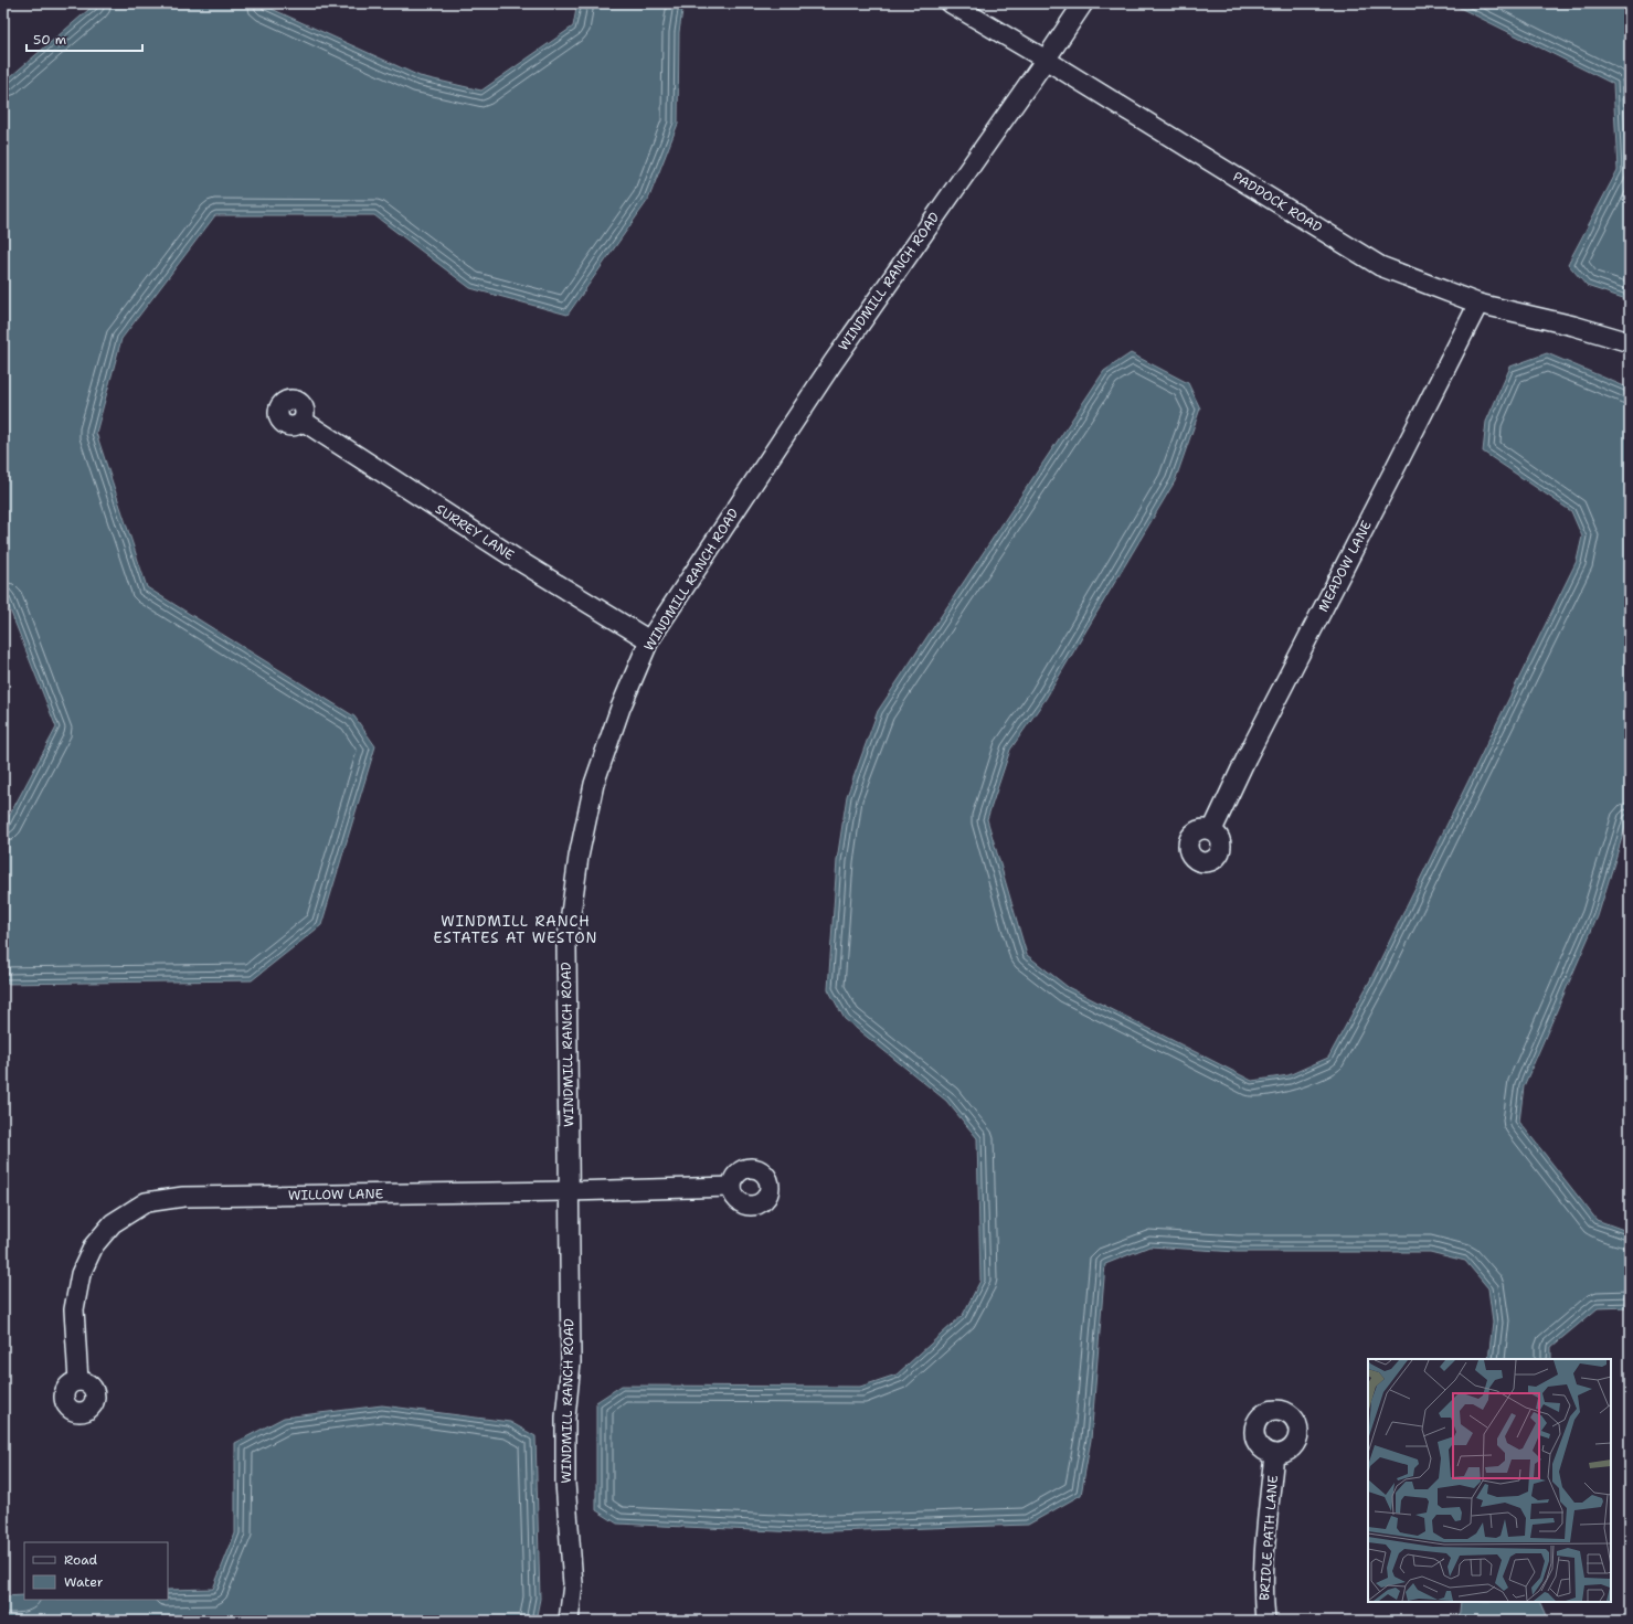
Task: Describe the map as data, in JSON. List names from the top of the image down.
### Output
{
  "streets": {
    "street": [
      "PADDOCK ROAD",
      "WINDMILL RANCH ROAD",
      "SURREY LANE",
      "MEADOW LANE",
      "WILLOW LANE",
      "BRIDLE PATH LANE"
    ]
  },
  "crossings": [
    ["PADDOCK ROAD", "WINDMILL RANCH ROAD"],
    ["PADDOCK ROAD", "MEADOW LANE"],
    ["WINDMILL RANCH ROAD", "SURREY LANE"],
    ["WINDMILL RANCH ROAD", "WILLOW LANE"]
  ],
  "districts": ["WINDMILL RANCH ESTATES AT WESTON"],
  "legend": ["Road", "Water"],
  "scale_bar": "50 m"
}
